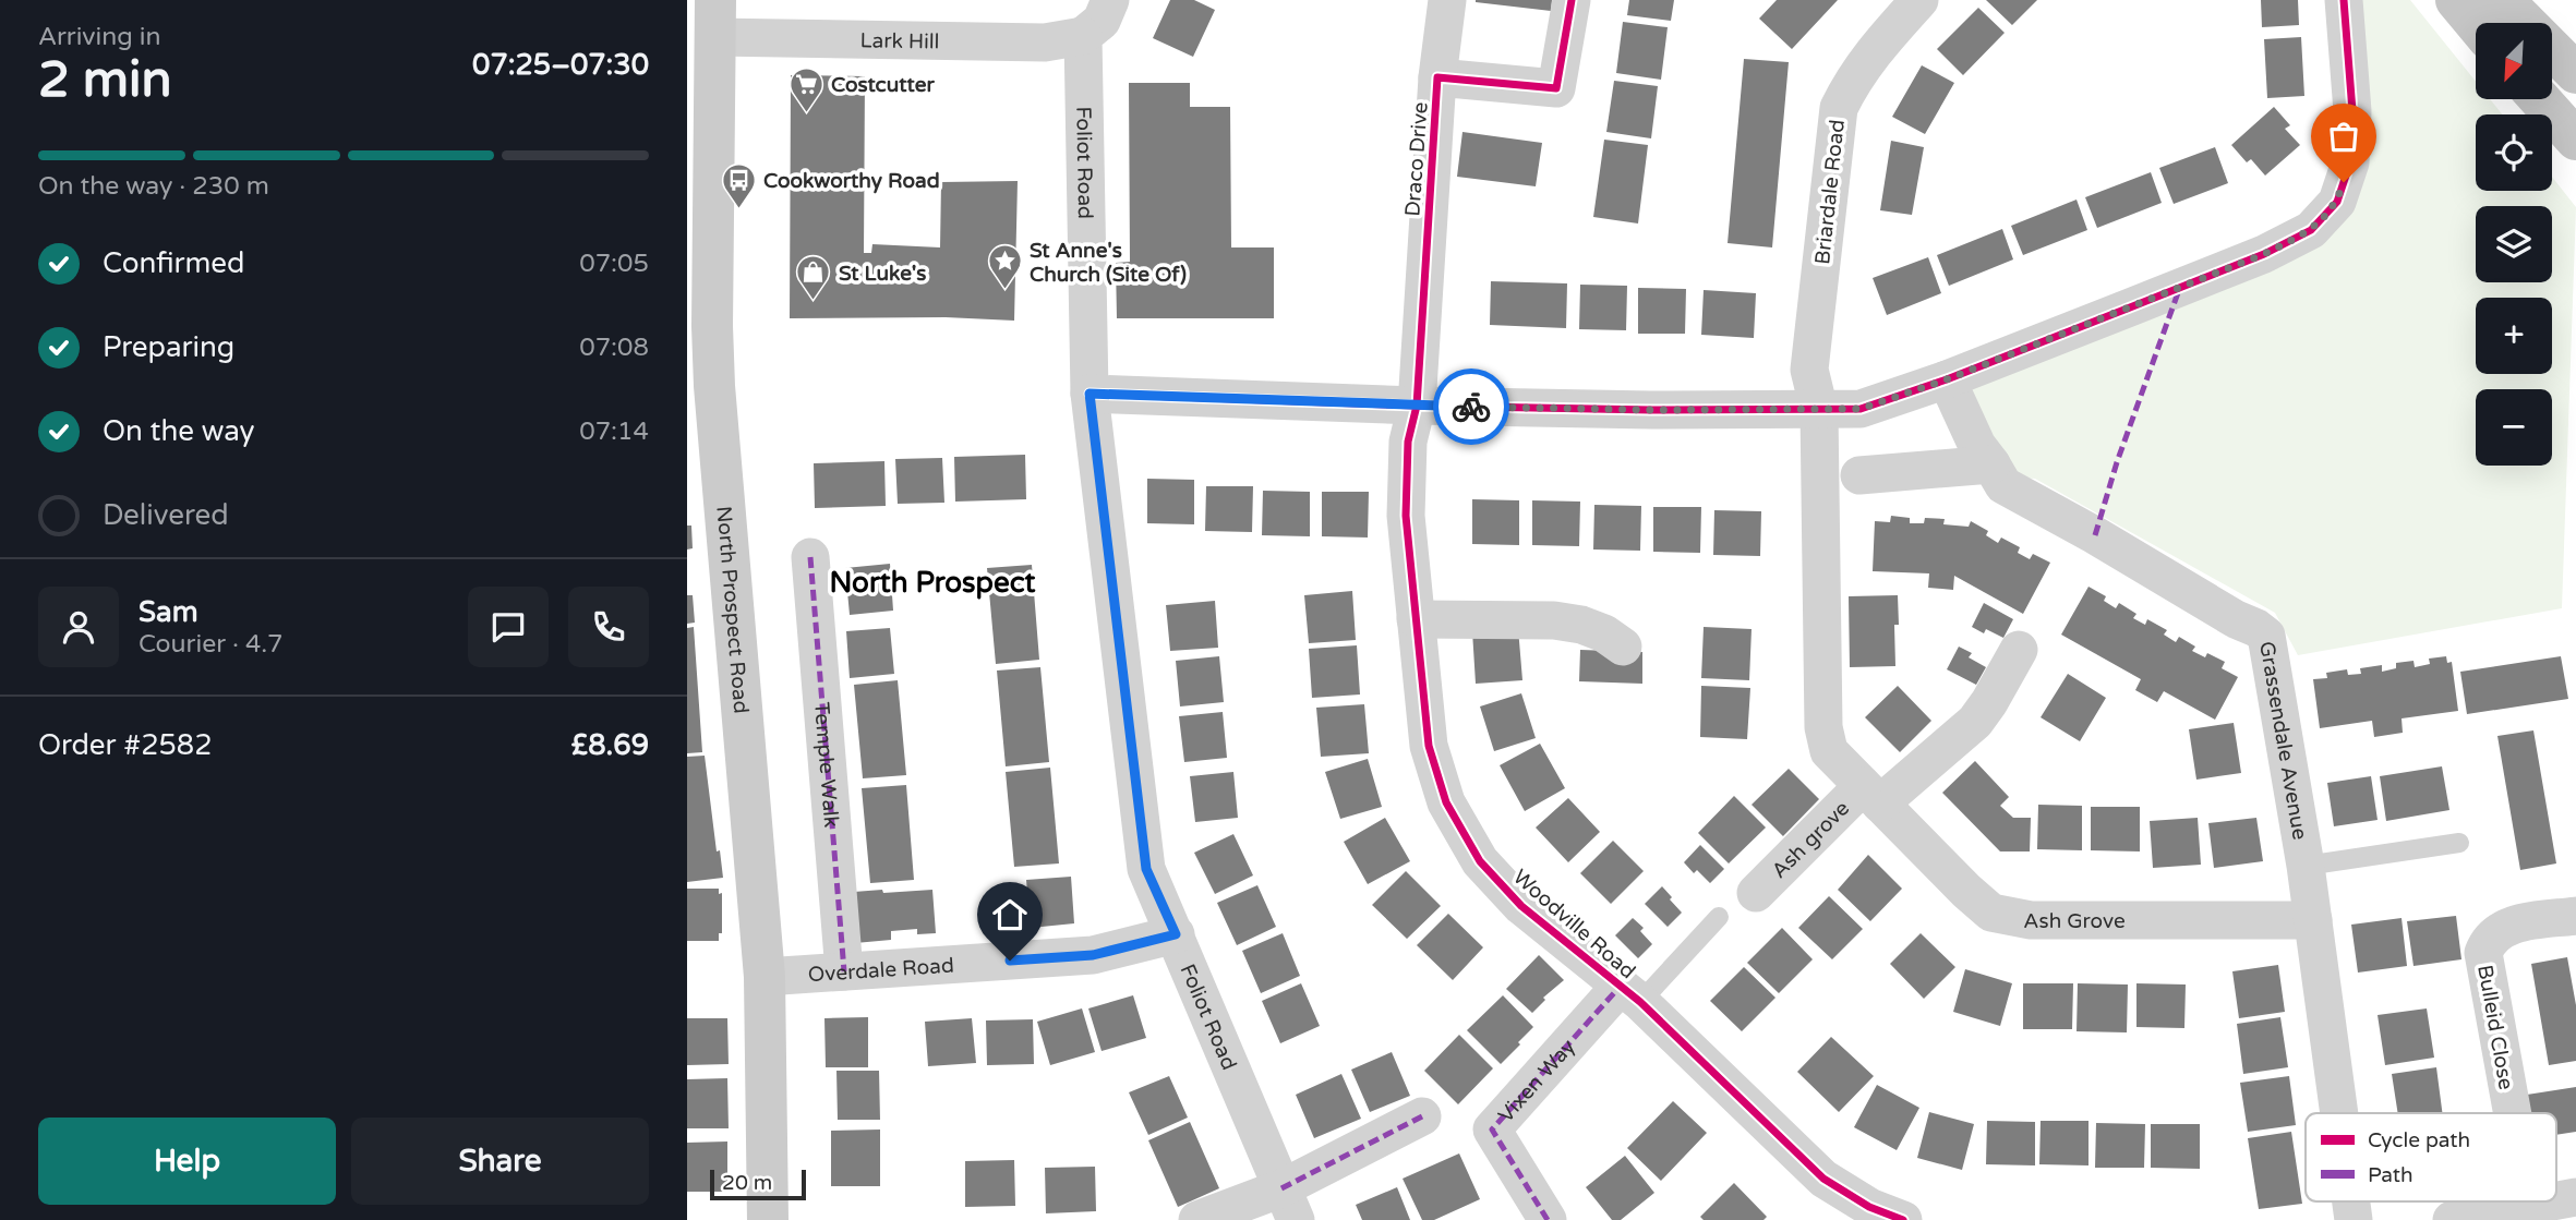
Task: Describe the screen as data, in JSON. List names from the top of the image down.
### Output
{
  "streets": {
    "street": [
      "Lark Hill",
      "Draco Drive",
      "Foliot Road",
      "Briardale Road",
      "North Prospect Road",
      "Grassendale Avenue",
      "Temple Walk",
      "Ash grove",
      "Ash Grove",
      "Woodville Road",
      "Overdale Road",
      "Bulleid Close",
      "Vixen Way"
    ]
  },
  "crossings": [
    ["Lark Hill", "Foliot Road"],
    ["Lark Hill", "North Prospect Road"],
    ["Draco Drive", "Woodville Road"],
    ["Foliot Road", "Overdale Road"],
    ["Briardale Road", "Ash Grove"],
    ["North Prospect Road", "Overdale Road"],
    ["Grassendale Avenue", "Ash Grove"],
    ["Temple Walk", "Overdale Road"],
    ["Ash grove", "Ash Grove"],
    ["Woodville Road", "Vixen Way"]
  ],
  "districts": ["North Prospect"],
  "places": {
    "supermarket": ["Costcutter"],
    "bus stop": ["Cookworthy Road"],
    "place": ["St Anne's Church (Site Of)"],
    "shop": ["St Luke's"]
  },
  "legend": ["Cycle path", "Path"],
  "scale_bar": "20 m",
  "north": "bottom left",
  "page": {
    "heading": ["2 min", "Arriving in", "07:25–07:30"],
    "panel": [
      "Sam",
      "Courier · 4.7",
      "Order #2582",
      "£8.69"
    ],
    "map_buttons": ["+", "−"],
    "bar": "On the way · 230 m",
    "list": [
      ["Confirmed", "07:05"],
      ["Preparing", "07:08"],
      ["On the way", "07:14"],
      "Delivered"
    ],
    "buttons": ["Help", "Share"],
    "scale": "20 m"
  }
}
